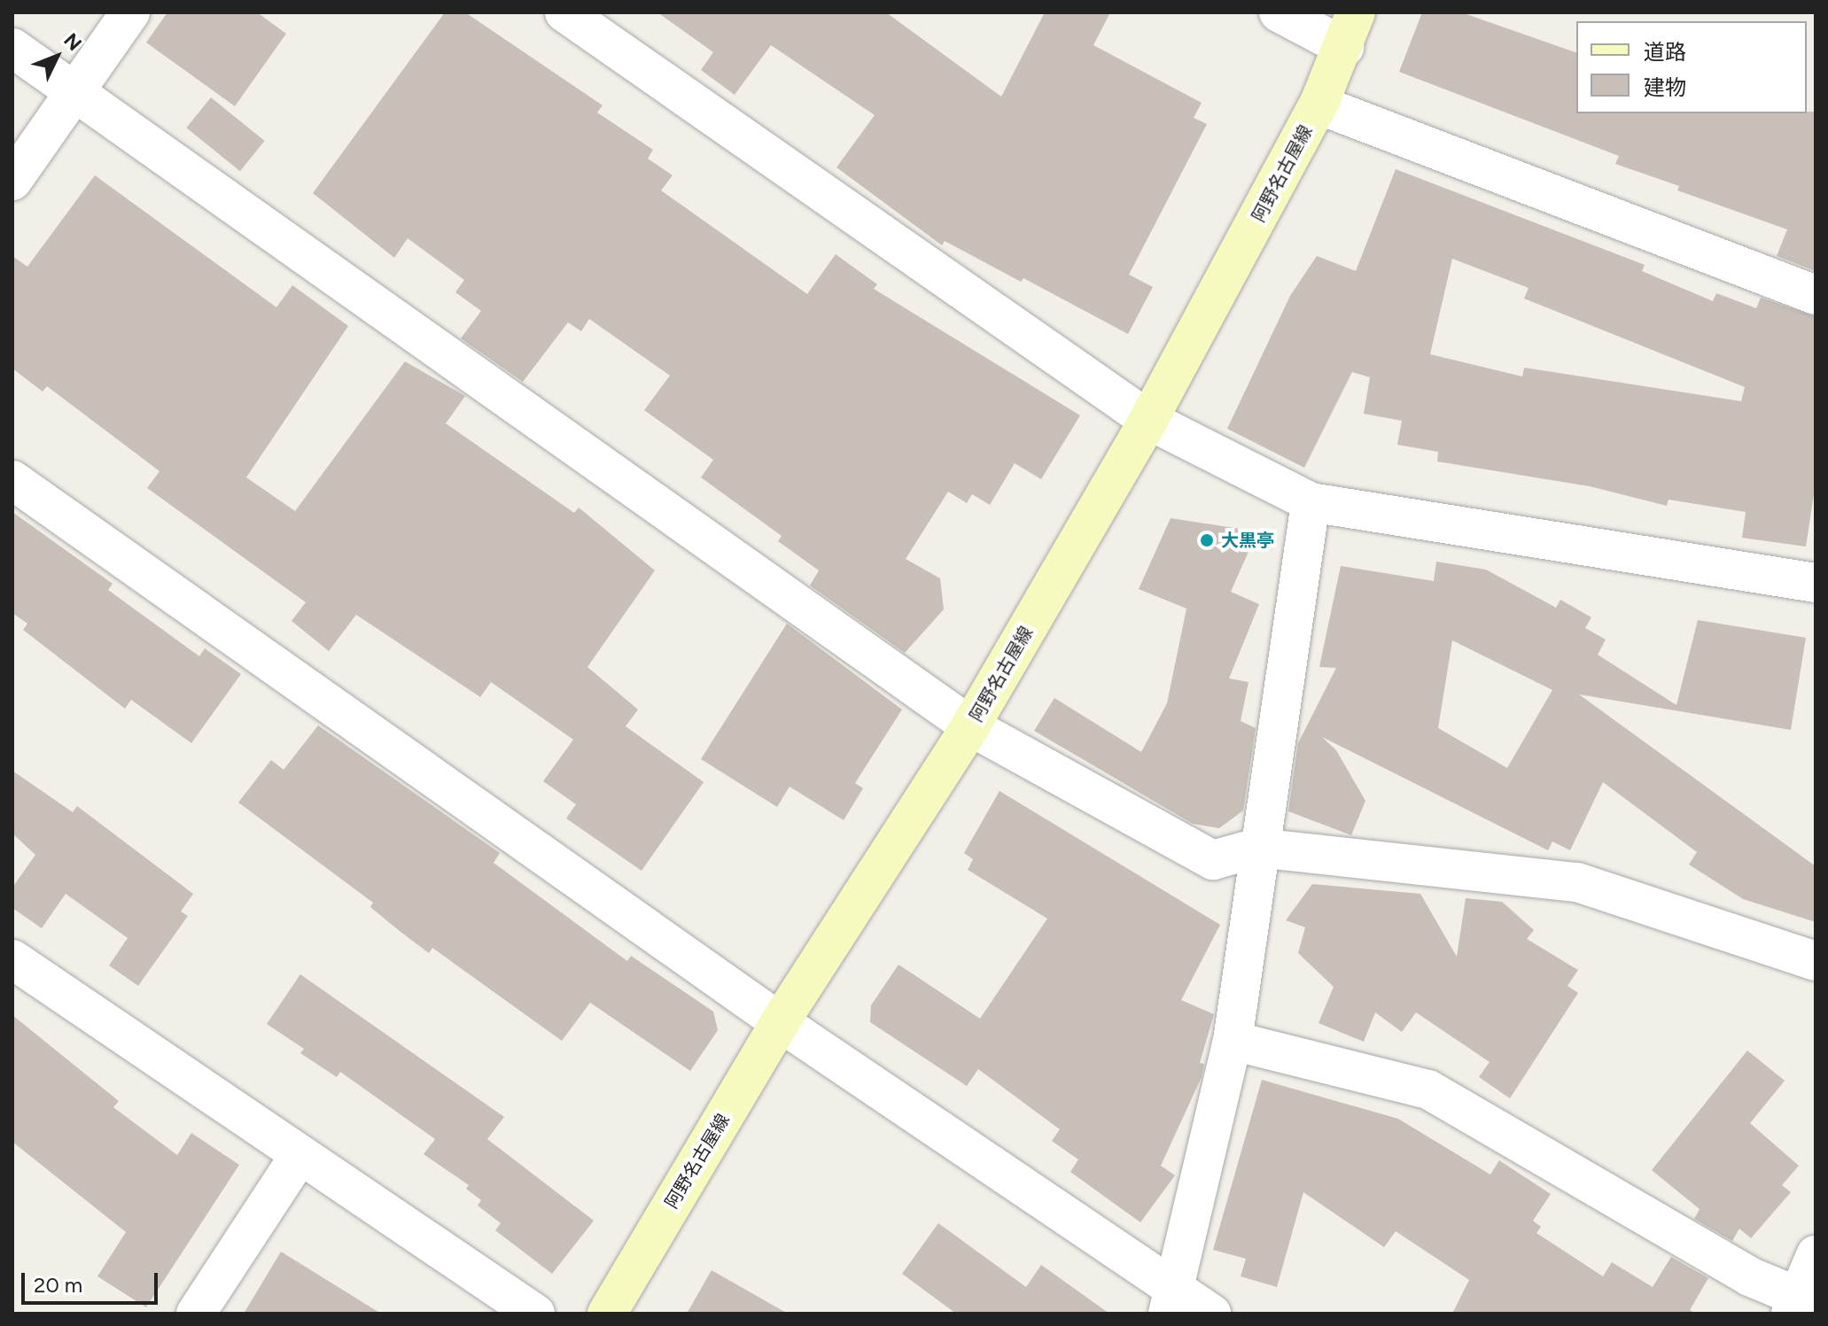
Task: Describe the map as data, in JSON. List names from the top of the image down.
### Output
{
  "streets": {
    "main road": ["阿野名古屋線"]
  },
  "places": ["大黒亭"],
  "legend": ["道路", "建物"],
  "scale_bar": "20 m",
  "north": "top right"
}
